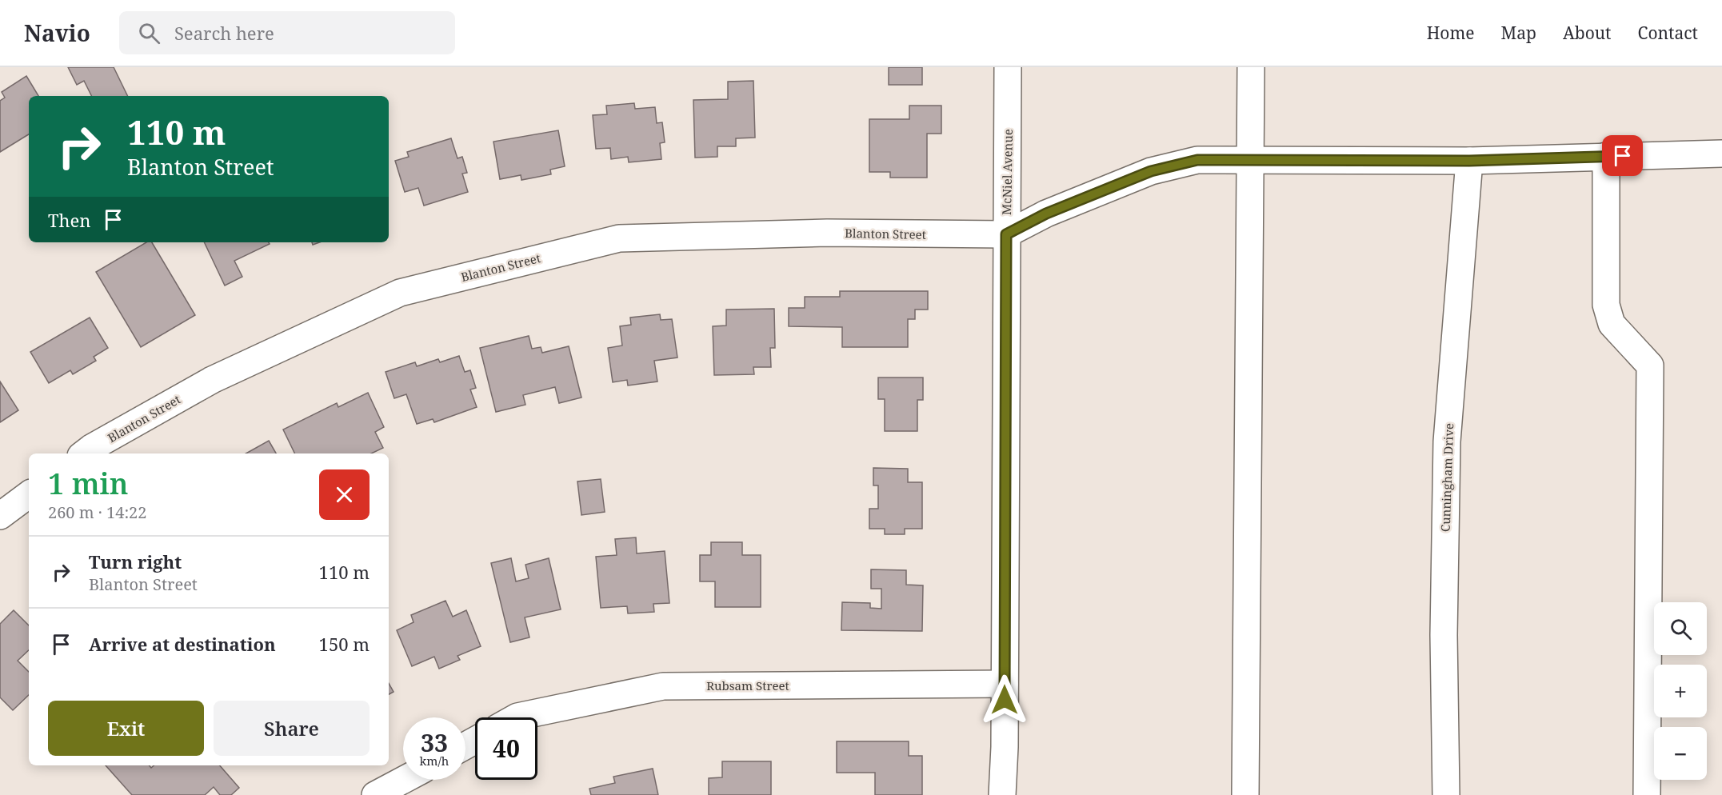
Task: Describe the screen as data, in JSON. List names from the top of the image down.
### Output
{
  "streets": {
    "street": [
      "McNiel Avenue",
      "Blanton Street",
      "Cunningham Drive",
      "Rubsam Street"
    ]
  },
  "crossings": [
    ["McNiel Avenue", "Blanton Street"],
    ["McNiel Avenue", "Rubsam Street"],
    ["Blanton Street", "Cunningham Drive"]
  ],
  "page": {
    "header": "Navio",
    "search": "Search here",
    "nav": [
      "Home",
      "Map",
      "About",
      "Contact"
    ],
    "turn": ["110 m", "Blanton Street"],
    "then": "Then",
    "heading": ["1 min", "260 m · 14:22"],
    "list": [
      {
        "name": "Turn right",
        "note": "Blanton Street",
        "value": "110 m"
      },
      {
        "name": "Arrive at destination",
        "value": "150 m"
      }
    ],
    "map_buttons": ["+", "−"],
    "buttons": ["Exit", "Share"],
    "speed": "33 km/h",
    "limit": "40"
  }
}
